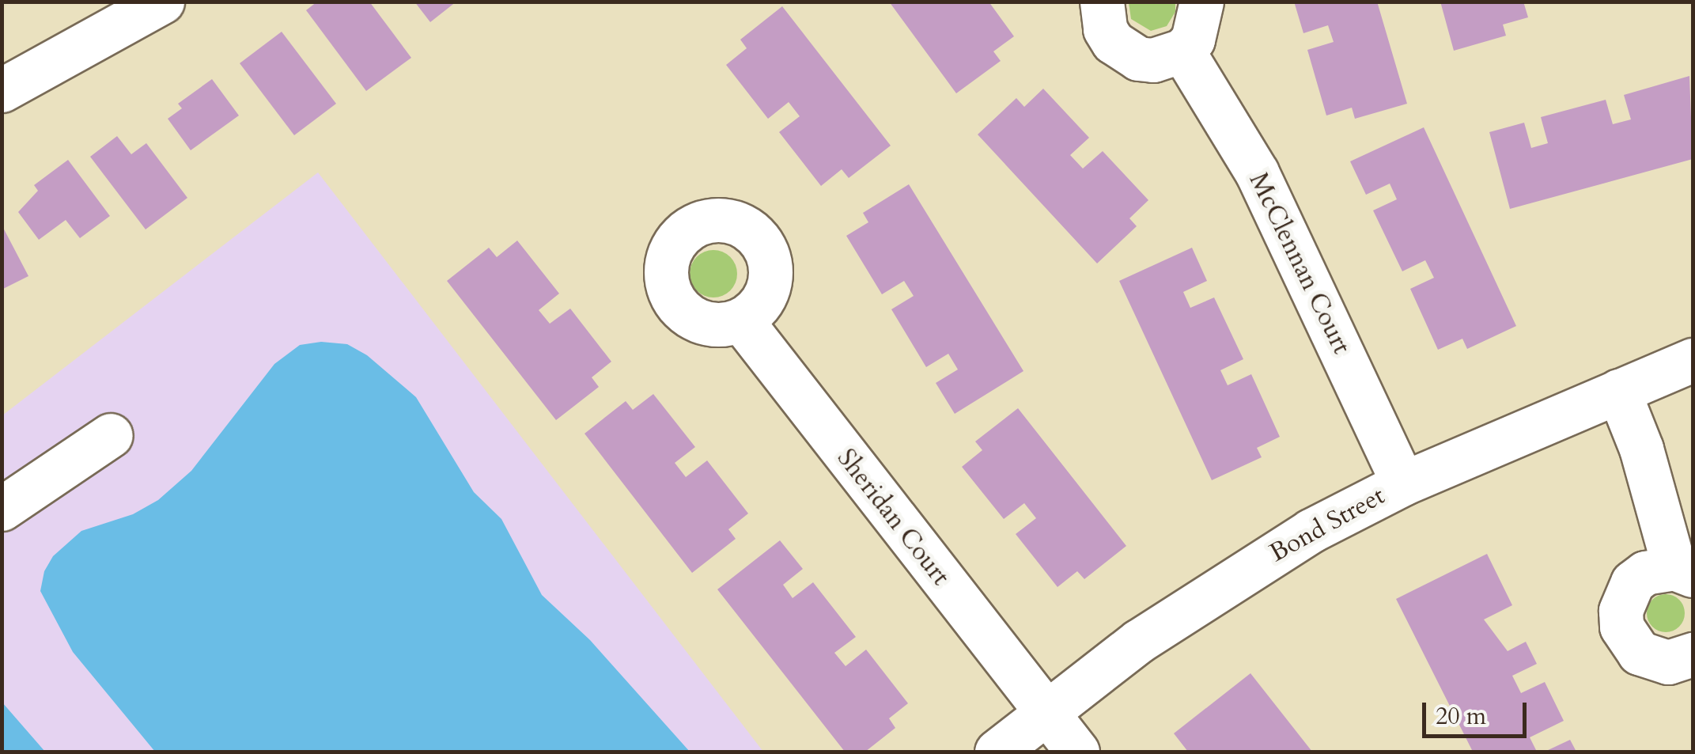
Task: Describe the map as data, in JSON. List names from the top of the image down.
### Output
{
  "streets": {
    "street": ["McClennan Court", "Sheridan Court", "Bond Street"]
  },
  "crossings": [
    ["McClennan Court", "Bond Street"],
    ["Sheridan Court", "Bond Street"]
  ],
  "scale_bar": "20 m"
}
